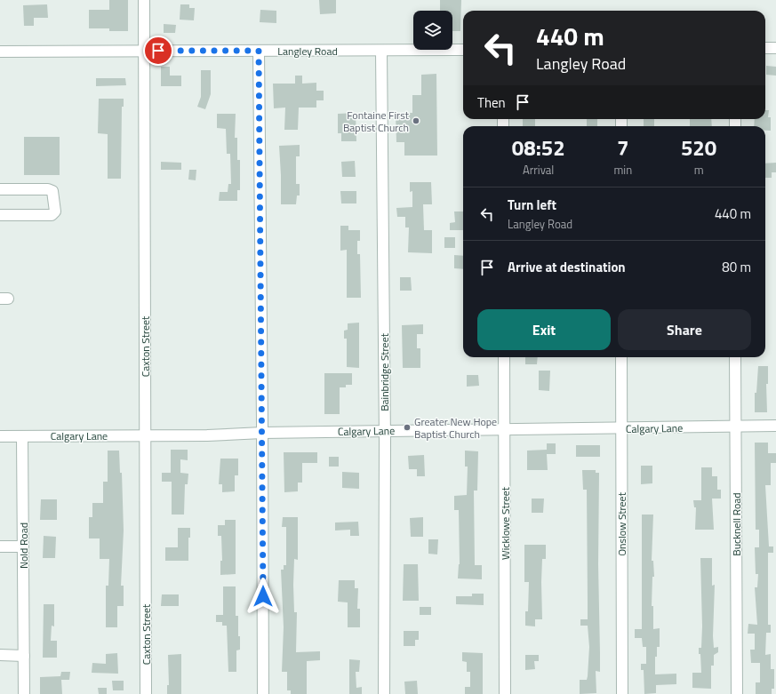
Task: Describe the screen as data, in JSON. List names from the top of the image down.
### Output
{
  "streets": {
    "street": [
      "Langley Road",
      "Caxton Street",
      "Bainbridge Street",
      "Calgary Lane",
      "Wicklowe Street",
      "Onslow Street",
      "Bucknell Road",
      "Nold Road"
    ]
  },
  "crossings": [
    ["Langley Road", "Caxton Street"],
    ["Langley Road", "Bainbridge Street"],
    ["Caxton Street", "Calgary Lane"],
    ["Bainbridge Street", "Calgary Lane"],
    ["Calgary Lane", "Wicklowe Street"],
    ["Calgary Lane", "Onslow Street"],
    ["Calgary Lane", "Bucknell Road"],
    ["Calgary Lane", "Nold Road"]
  ],
  "places": ["Fontaine First Baptist Church", "Greater New Hope Baptist Church"],
  "page": {
    "turn": ["440 m", "Langley Road"],
    "then": "Then",
    "eta": [
      "08:52",
      "Arrival",
      "7",
      "min",
      "520",
      "m"
    ],
    "list": [
      {
        "name": "Turn left",
        "note": "Langley Road",
        "value": "440 m"
      },
      {
        "name": "Arrive at destination",
        "value": "80 m"
      }
    ],
    "buttons": ["Exit", "Share"]
  }
}
